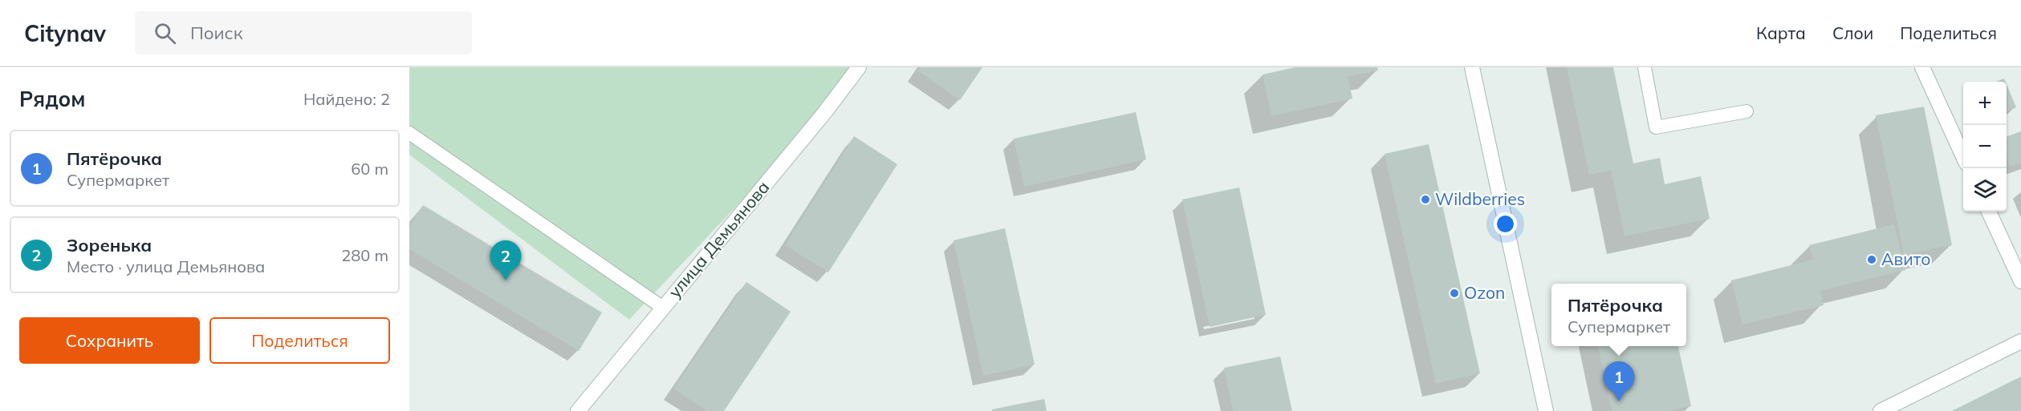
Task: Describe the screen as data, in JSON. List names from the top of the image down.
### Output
{
  "streets": {
    "street": ["улица Демьянова"]
  },
  "places": ["Wildberries", "Авито", "Ozon"],
  "page": {
    "header": "Citynav",
    "search": "Поиск",
    "nav": ["Карта", "Слои", "Поделиться"],
    "heading": ["Рядом", "Найдено: 2"],
    "map_buttons": ["+", "−"],
    "list": [
      {
        "mark": "1",
        "name": "Пятёрочка",
        "note": "Супермаркет",
        "value": "60 m"
      },
      {
        "mark": "2",
        "name": "Зоренька",
        "note": "Место · улица Демьянова",
        "value": "280 m"
      }
    ],
    "pins": ["2", "1"],
    "popup": ["Пятёрочка", "Супермаркет"],
    "buttons": ["Сохранить", "Поделиться"]
  }
}
